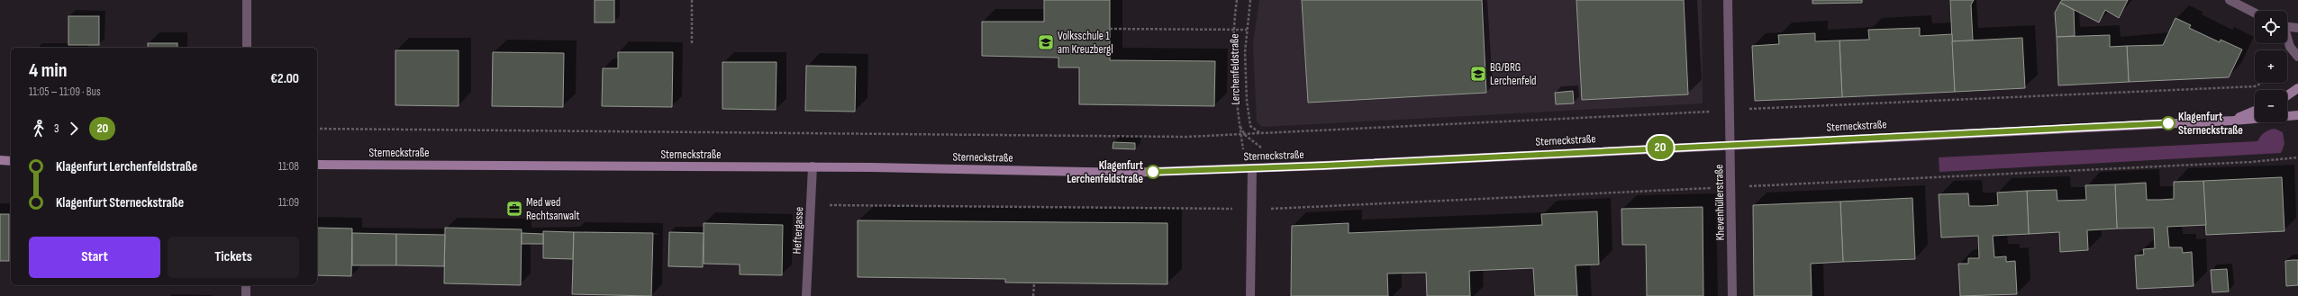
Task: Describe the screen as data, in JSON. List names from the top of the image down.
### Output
{
  "streets": {
    "street": ["Sterneckstraße", "Khevenhüllerstraße", "Heftergasse"],
    "path": ["Lerchenfeldstraße"]
  },
  "crossings": [
    ["Sterneckstraße", "Khevenhüllerstraße"],
    ["Sterneckstraße", "Heftergasse"]
  ],
  "places": {
    "school or university": ["Volksschule 1 am Kreuzbergl", "BG/BRG Lerchenfeld"],
    "other": ["Klagenfurt Sterneckstraße", "Klagenfurt Lerchenfeldstraße"],
    "office": ["Med wed Rechtsanwalt"]
  },
  "lines": ["bus line 20"],
  "page": {
    "on_map": "20",
    "map_buttons": ["+", "−"],
    "heading": ["4 min", "11:05 – 11:09 · Bus", "€2.00"],
    "legs": ["3", "20"],
    "list": [
      {
        "name": "Klagenfurt Lerchenfeldstraße",
        "value": "11:08"
      },
      {
        "name": "Klagenfurt Sterneckstraße",
        "value": "11:09"
      }
    ],
    "buttons": ["Start", "Tickets"]
  }
}
